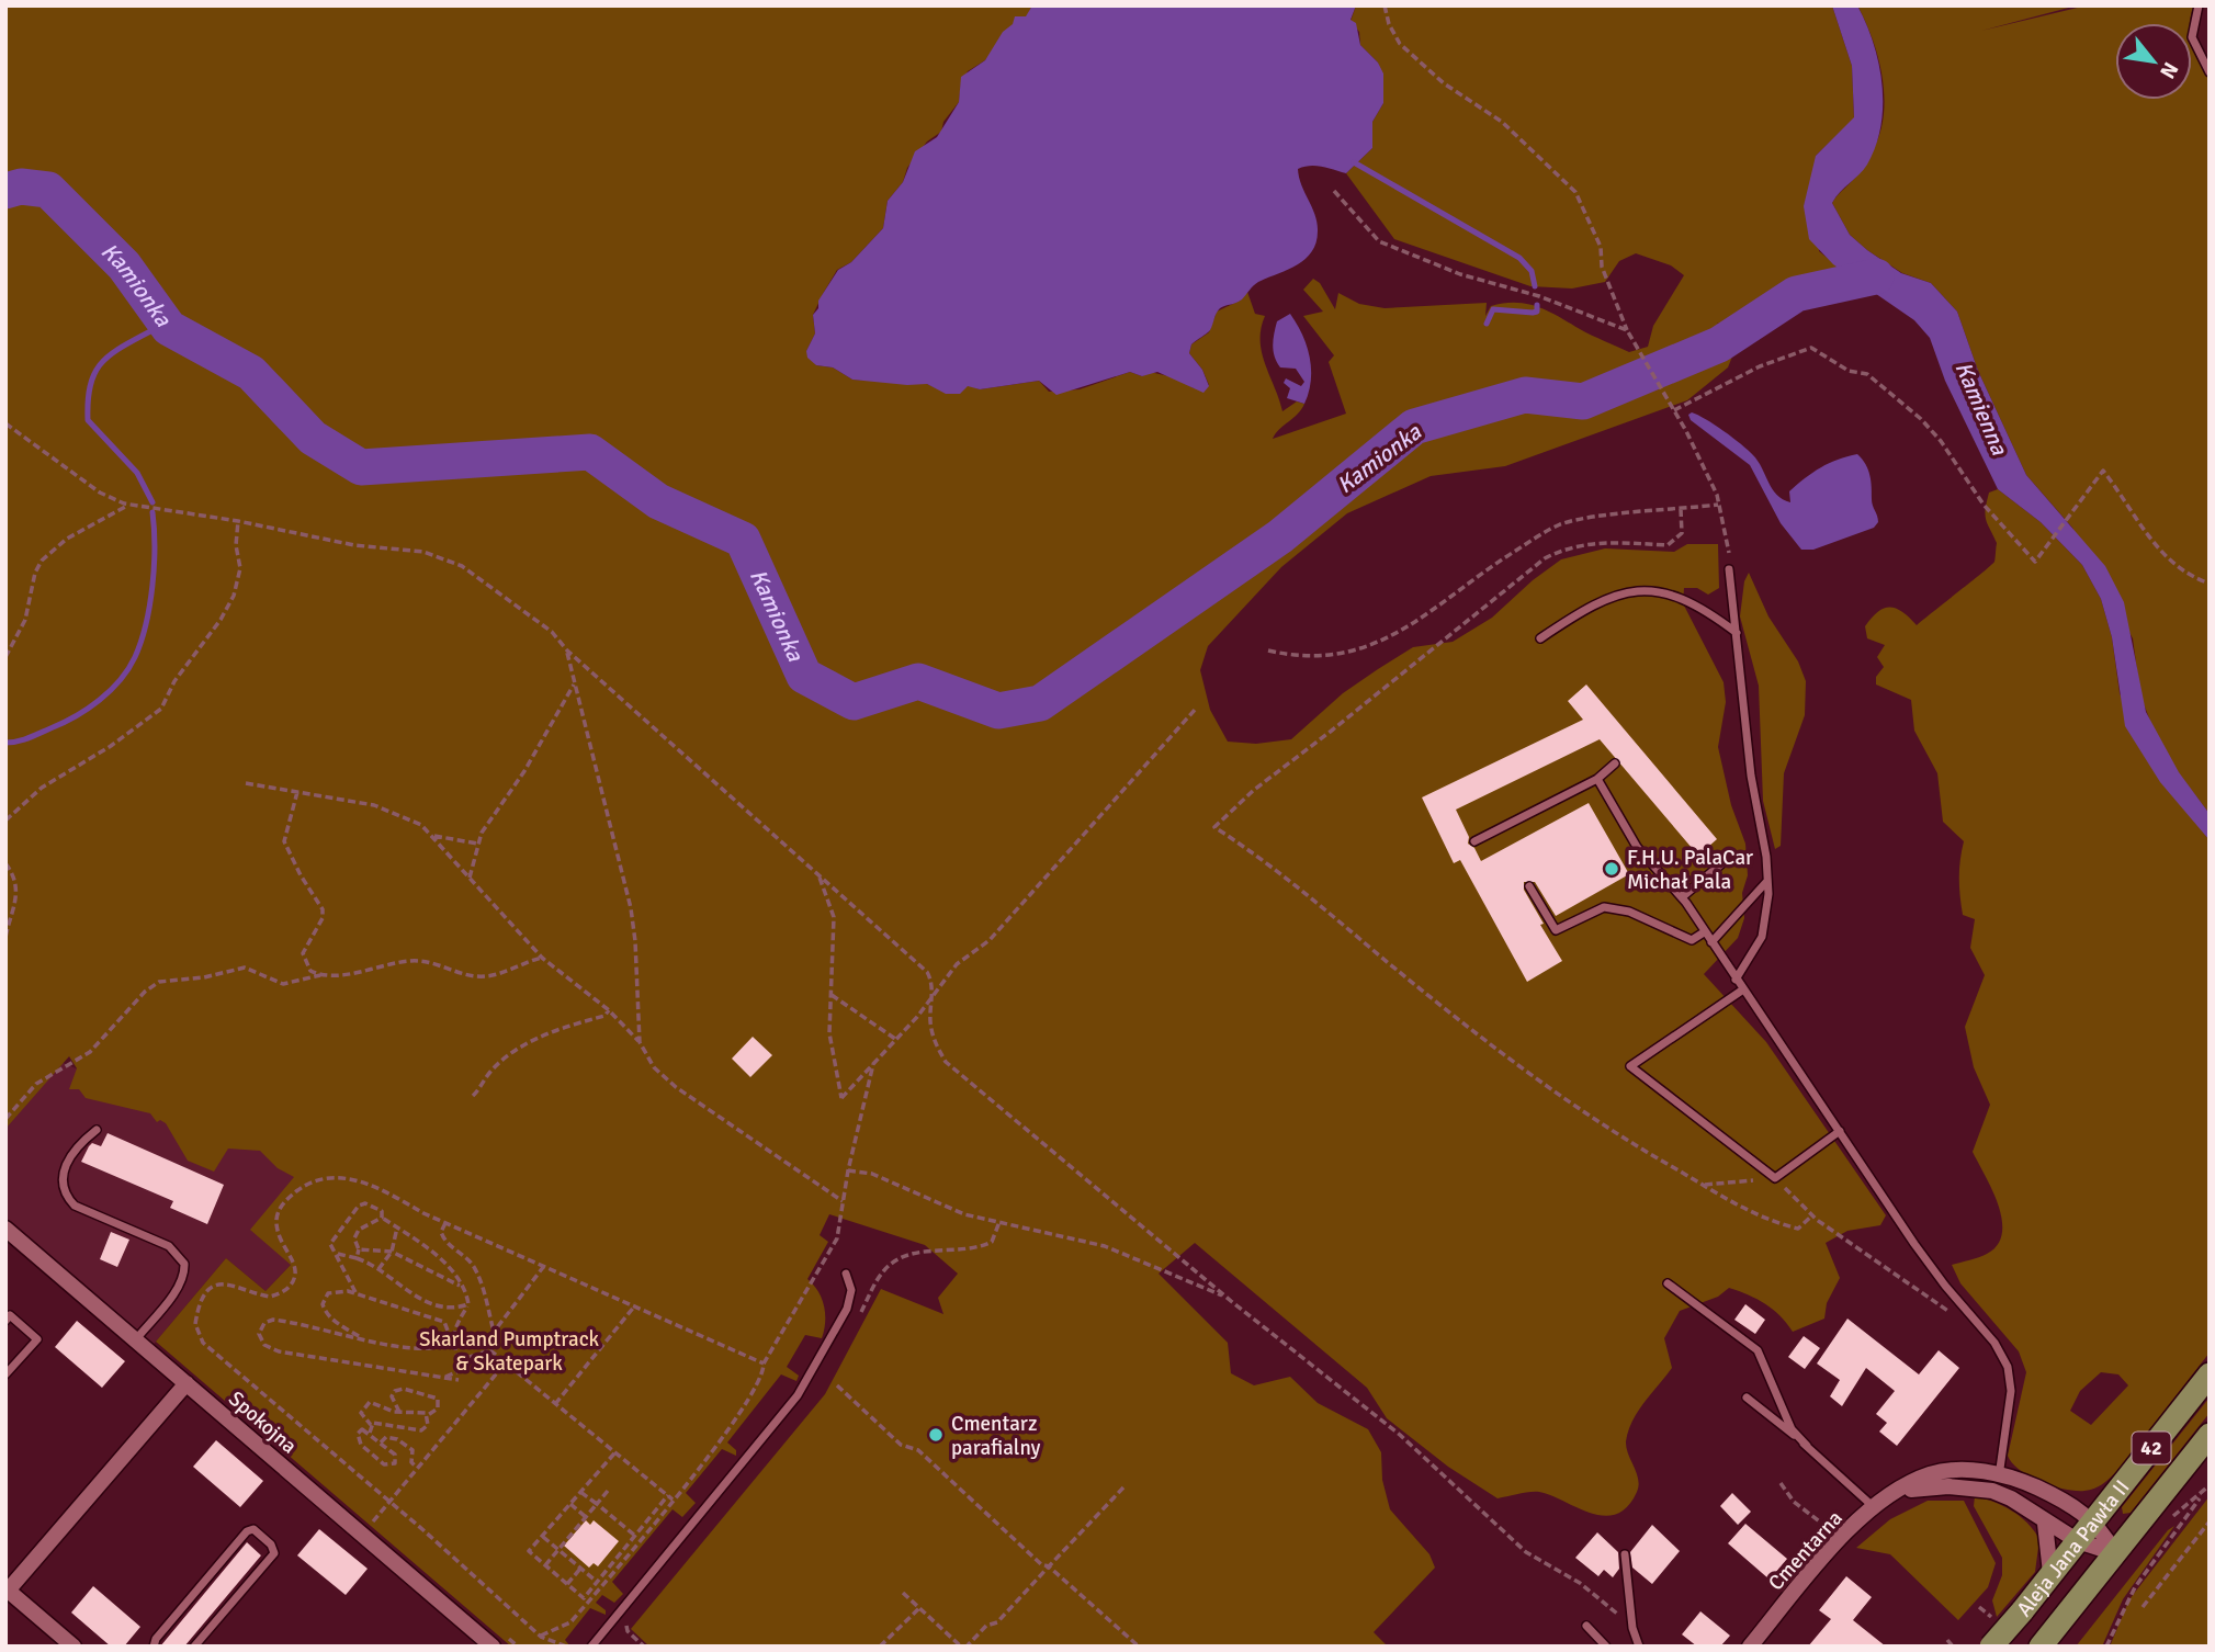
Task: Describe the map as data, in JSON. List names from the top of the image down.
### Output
{
  "streets": {
    "main road": ["42", "Aleja Jana Pawła II"],
    "street": ["Spokojna", "Cmentarna"]
  },
  "crossings": [
    ["Aleja Jana Pawła II", "Cmentarna"]
  ],
  "water": ["Kamionka", "Kamienna"],
  "parks": ["Skarland Pumptrack & Skatepark"],
  "places": ["F.H.U. PalaCar Michał Pala", "Cmentarz parafialny"],
  "north": "bottom right"
}
